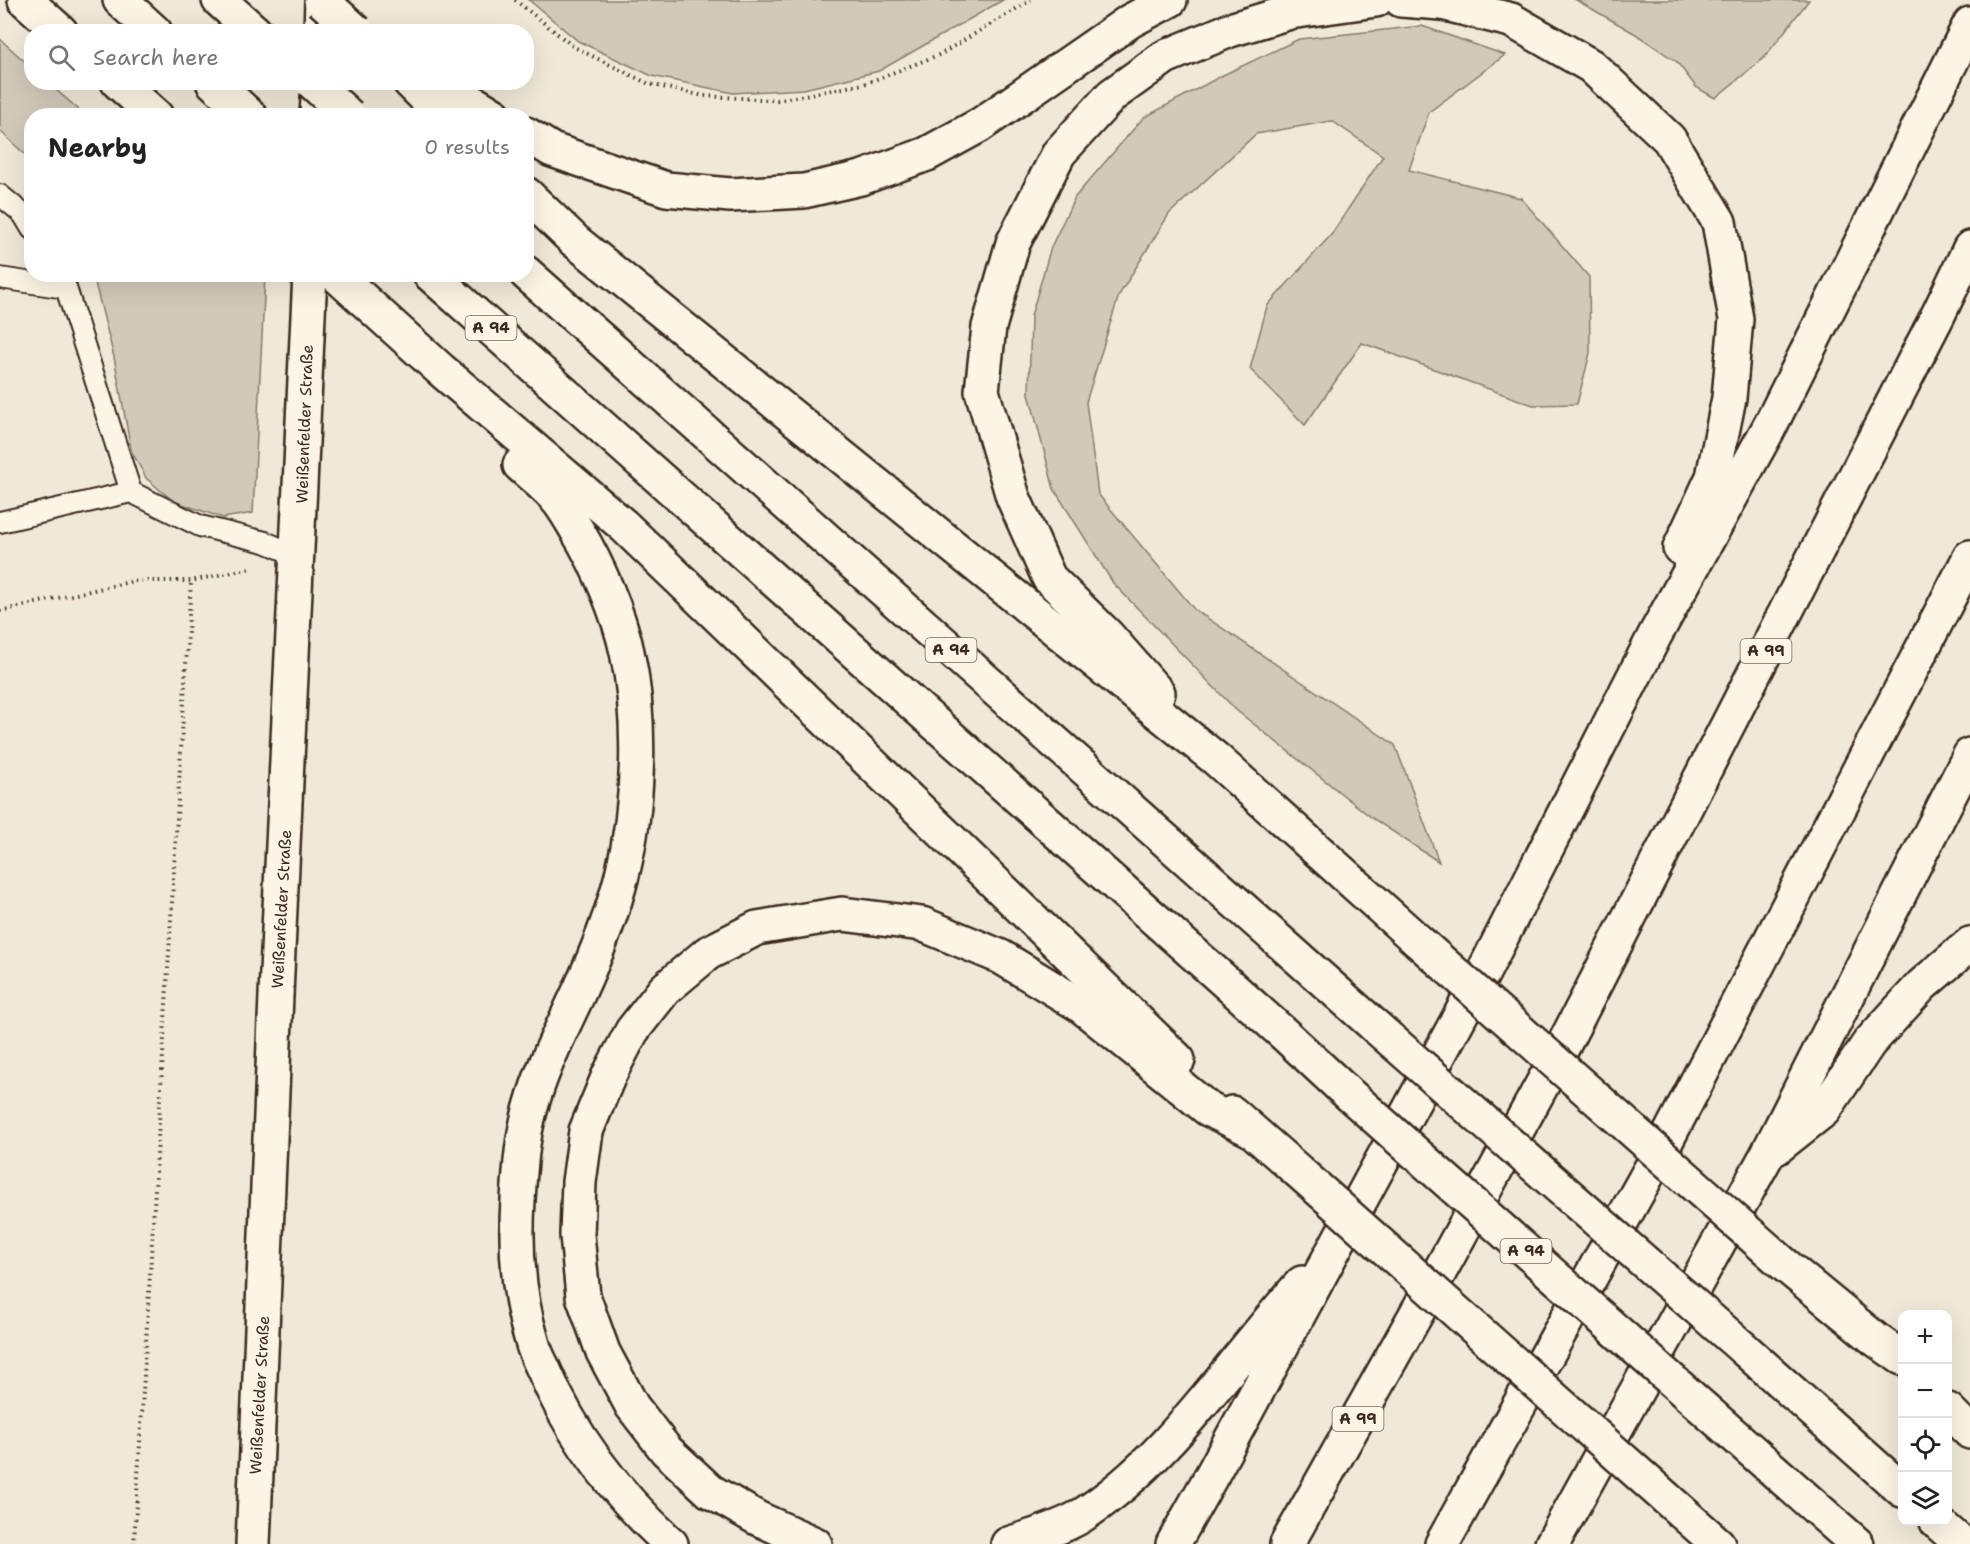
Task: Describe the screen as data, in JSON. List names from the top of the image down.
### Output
{
  "streets": {
    "main road": ["A 94", "Weißenfelder Straße", "A 99"]
  },
  "page": {
    "search": "Search here",
    "heading": ["Nearby", "0 results"],
    "map_buttons": ["+", "−"]
  }
}
